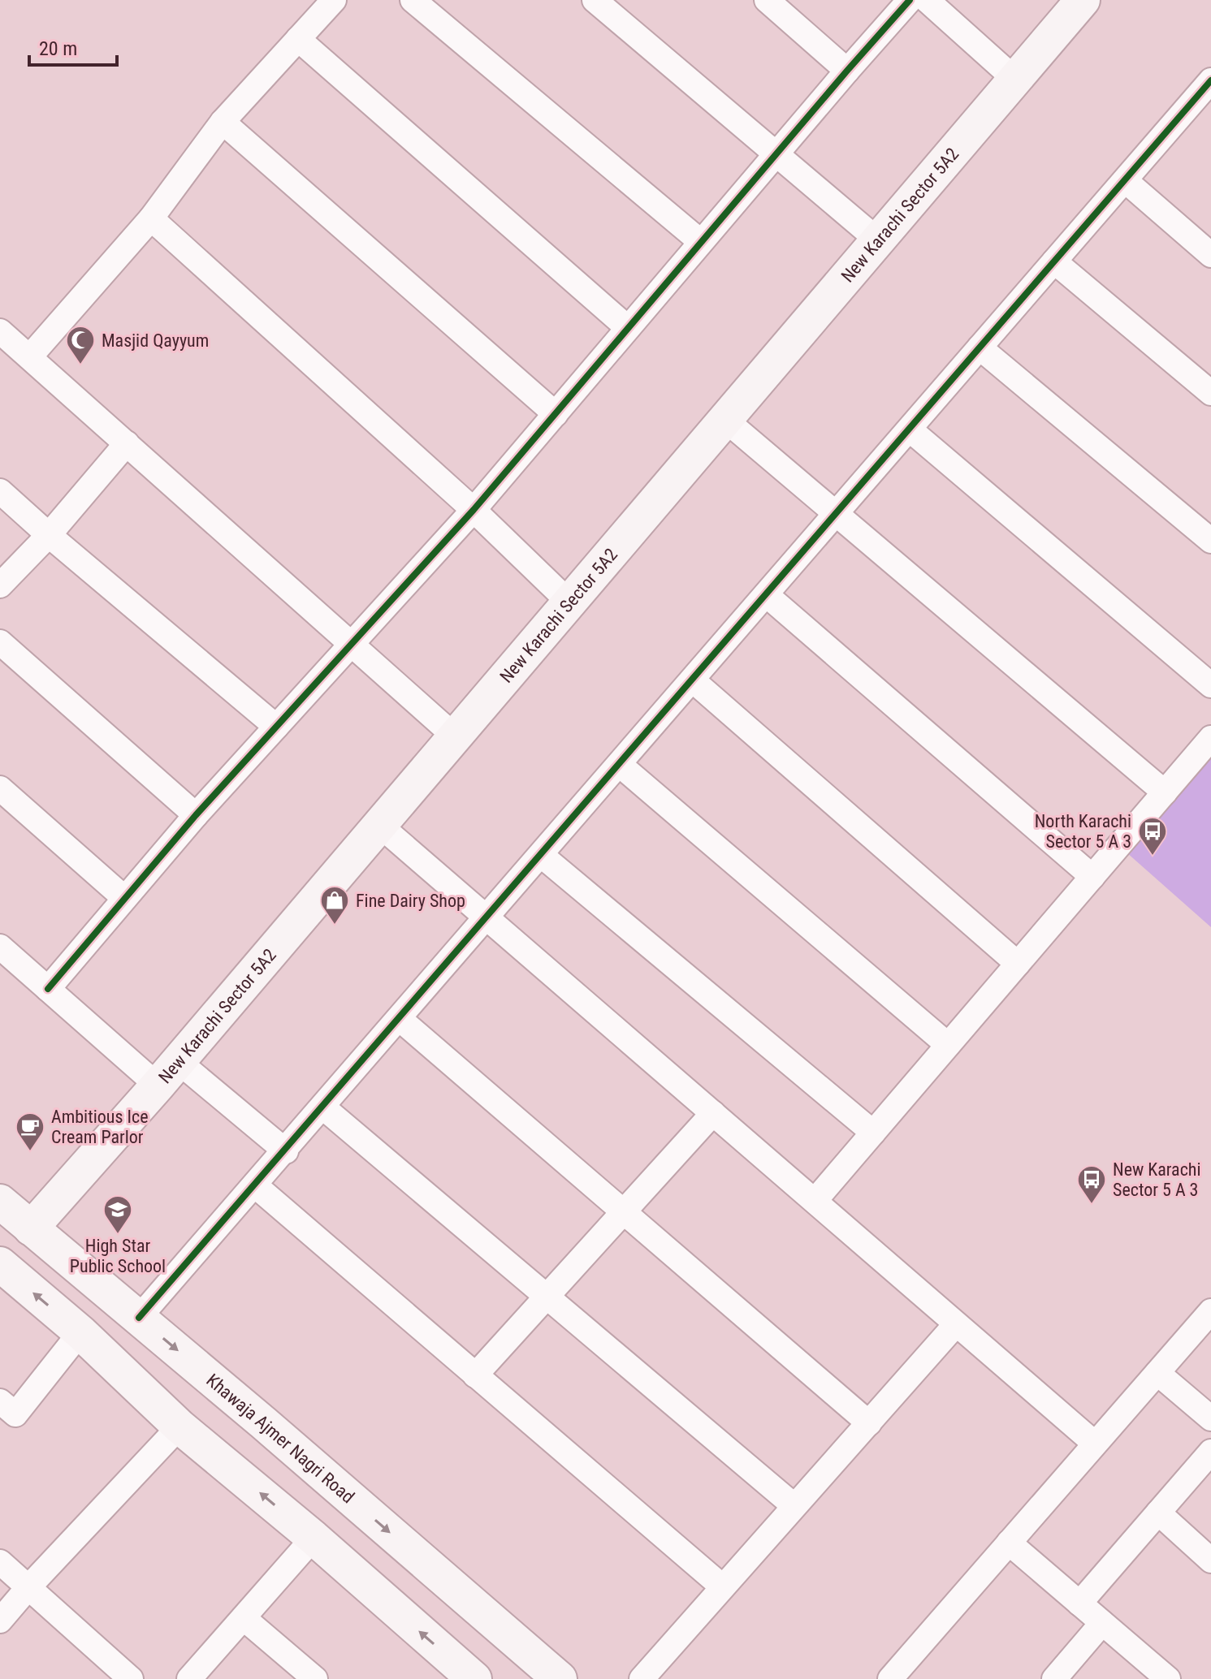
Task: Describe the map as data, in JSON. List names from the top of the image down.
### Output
{
  "streets": {
    "street": ["New Karachi Sector 5A2", "Khawaja Ajmer Nagri Road"]
  },
  "crossings": [
    ["New Karachi Sector 5A2", "Khawaja Ajmer Nagri Road"]
  ],
  "places": {
    "mosque": ["Masjid Qayyum"],
    "bus stop": ["North Karachi Sector 5 A 3", "New Karachi Sector 5 A 3"],
    "shop": ["Fine Dairy Shop"],
    "cafe": ["Ambitious Ice Cream Parlor"],
    "school or university": ["High Star Public School"]
  },
  "scale_bar": "20 m"
}
